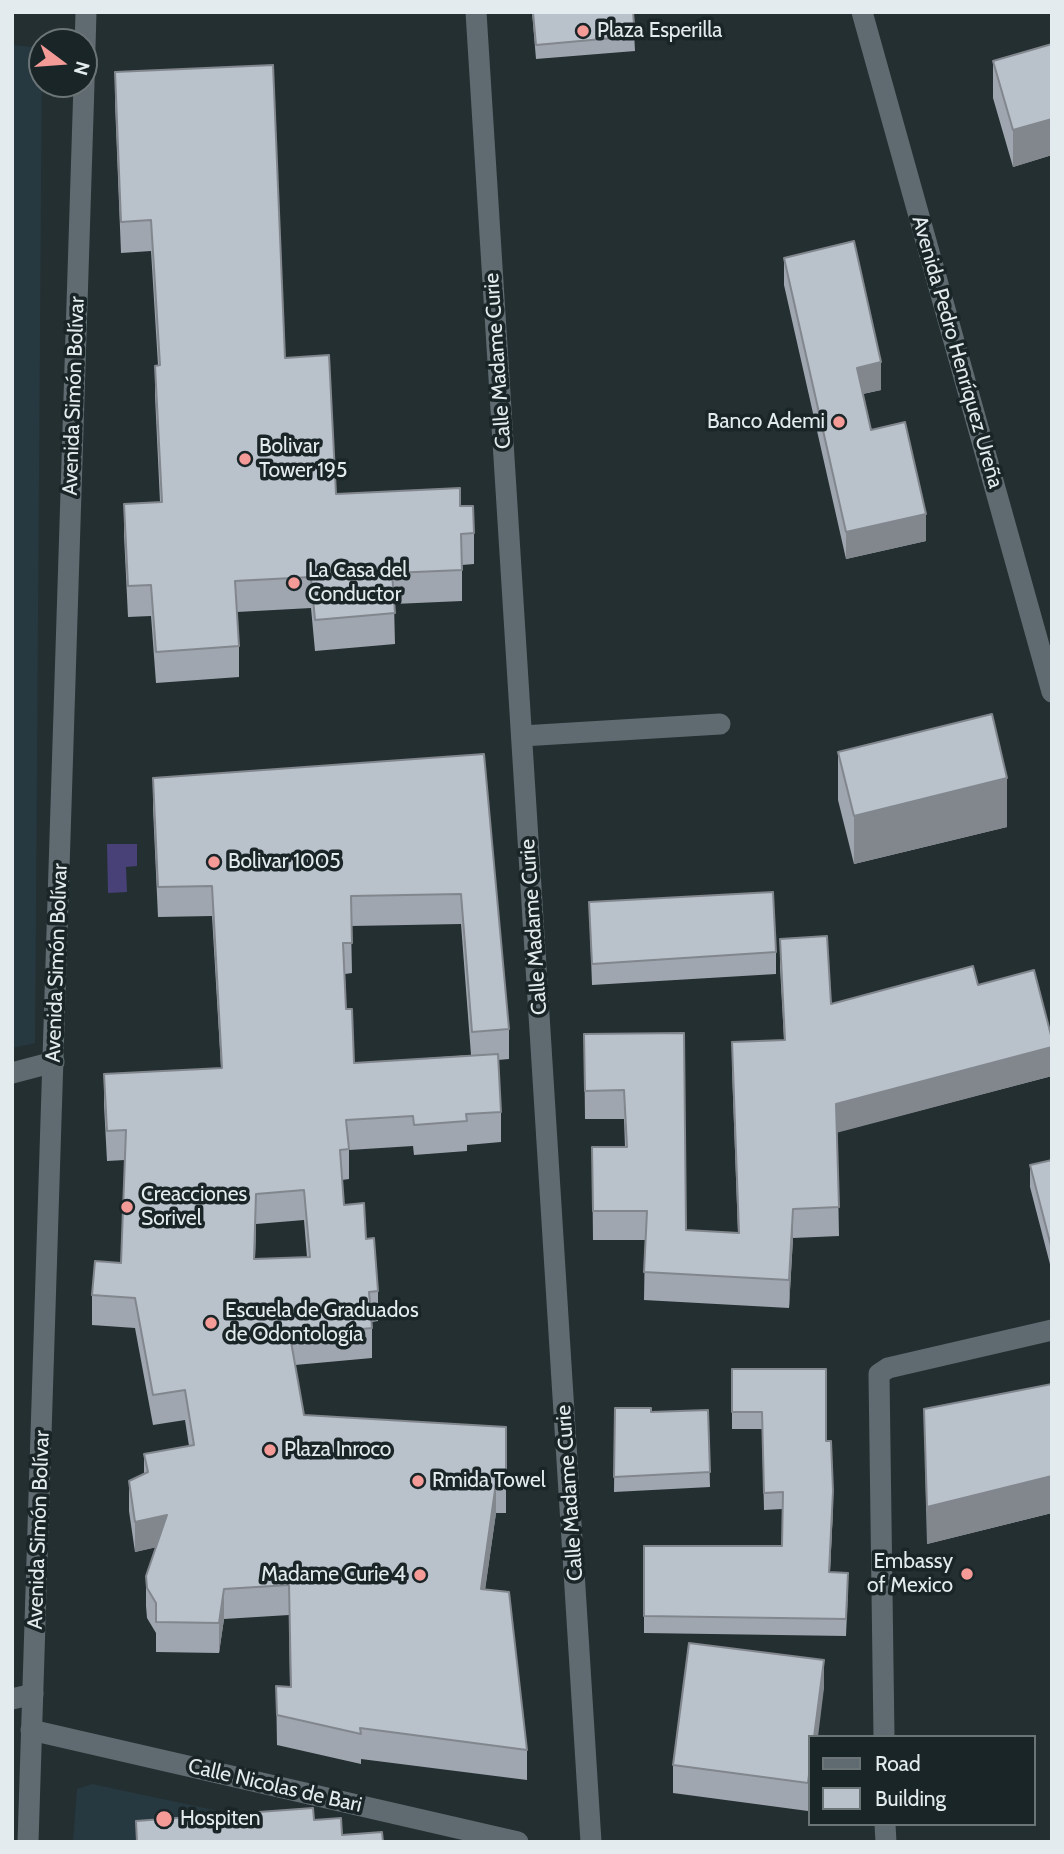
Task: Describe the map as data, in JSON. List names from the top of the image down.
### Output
{
  "streets": {
    "street": [
      "Avenida Pedro Henríquez Ureña",
      "Calle Madame Curie",
      "Avenida Simón Bolívar",
      "Calle Nicolas de Bari"
    ]
  },
  "crossings": [
    ["Avenida Simón Bolívar", "Calle Nicolas de Bari"]
  ],
  "places": [
    "Plaza Esperilla",
    "Banco Ademi",
    "Bolivar Tower 195",
    "La Casa del Conductor",
    "Bolivar 1005",
    "Creacciones Sorivel",
    "Escuela de Graduados de Odontología",
    "Plaza Inroco",
    "Rmida Towel",
    "Embassy of Mexico",
    "Madame Curie 4",
    "Hospiten"
  ],
  "legend": ["Road", "Building"],
  "north": "right"
}
